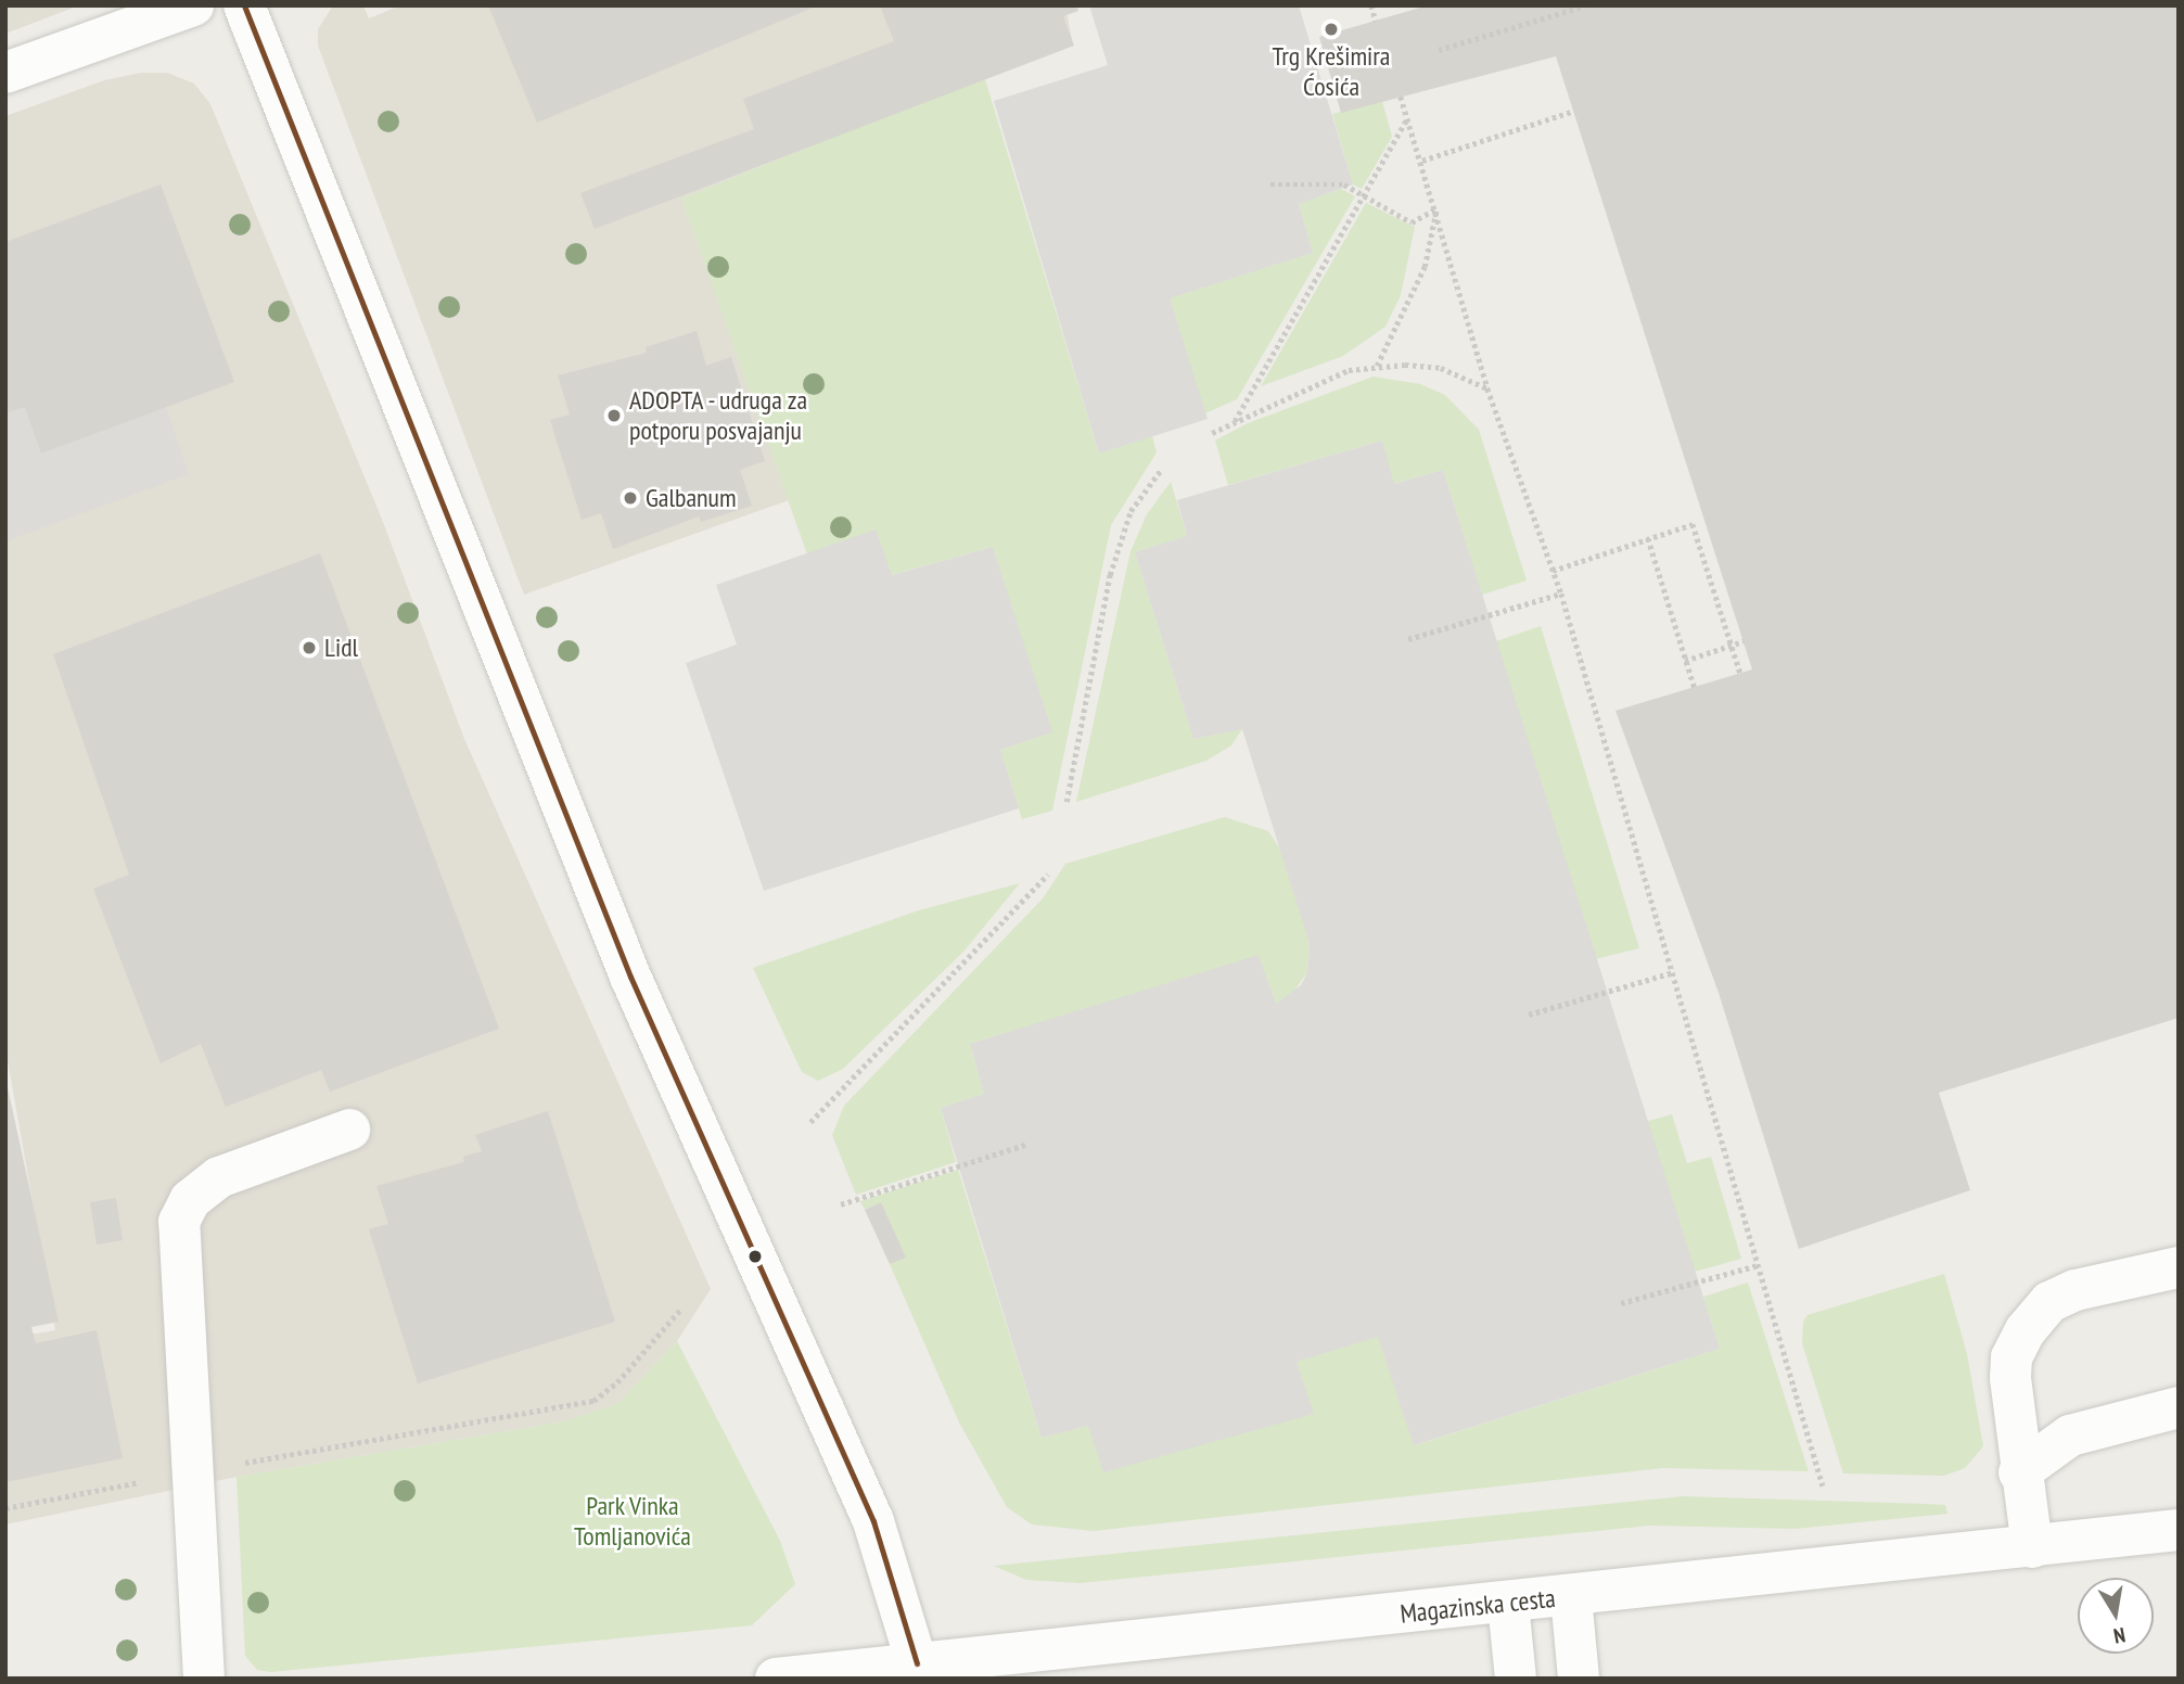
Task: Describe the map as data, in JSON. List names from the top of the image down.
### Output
{
  "streets": {
    "street": ["Magazinska cesta"]
  },
  "parks": ["Park Vinka Tomljanovića"],
  "places": [
    "Trg Krešimira Ćosića",
    "ADOPTA - udruga za potporu posvajanju",
    "Galbanum",
    "Lidl"
  ],
  "north": "bottom"
}
